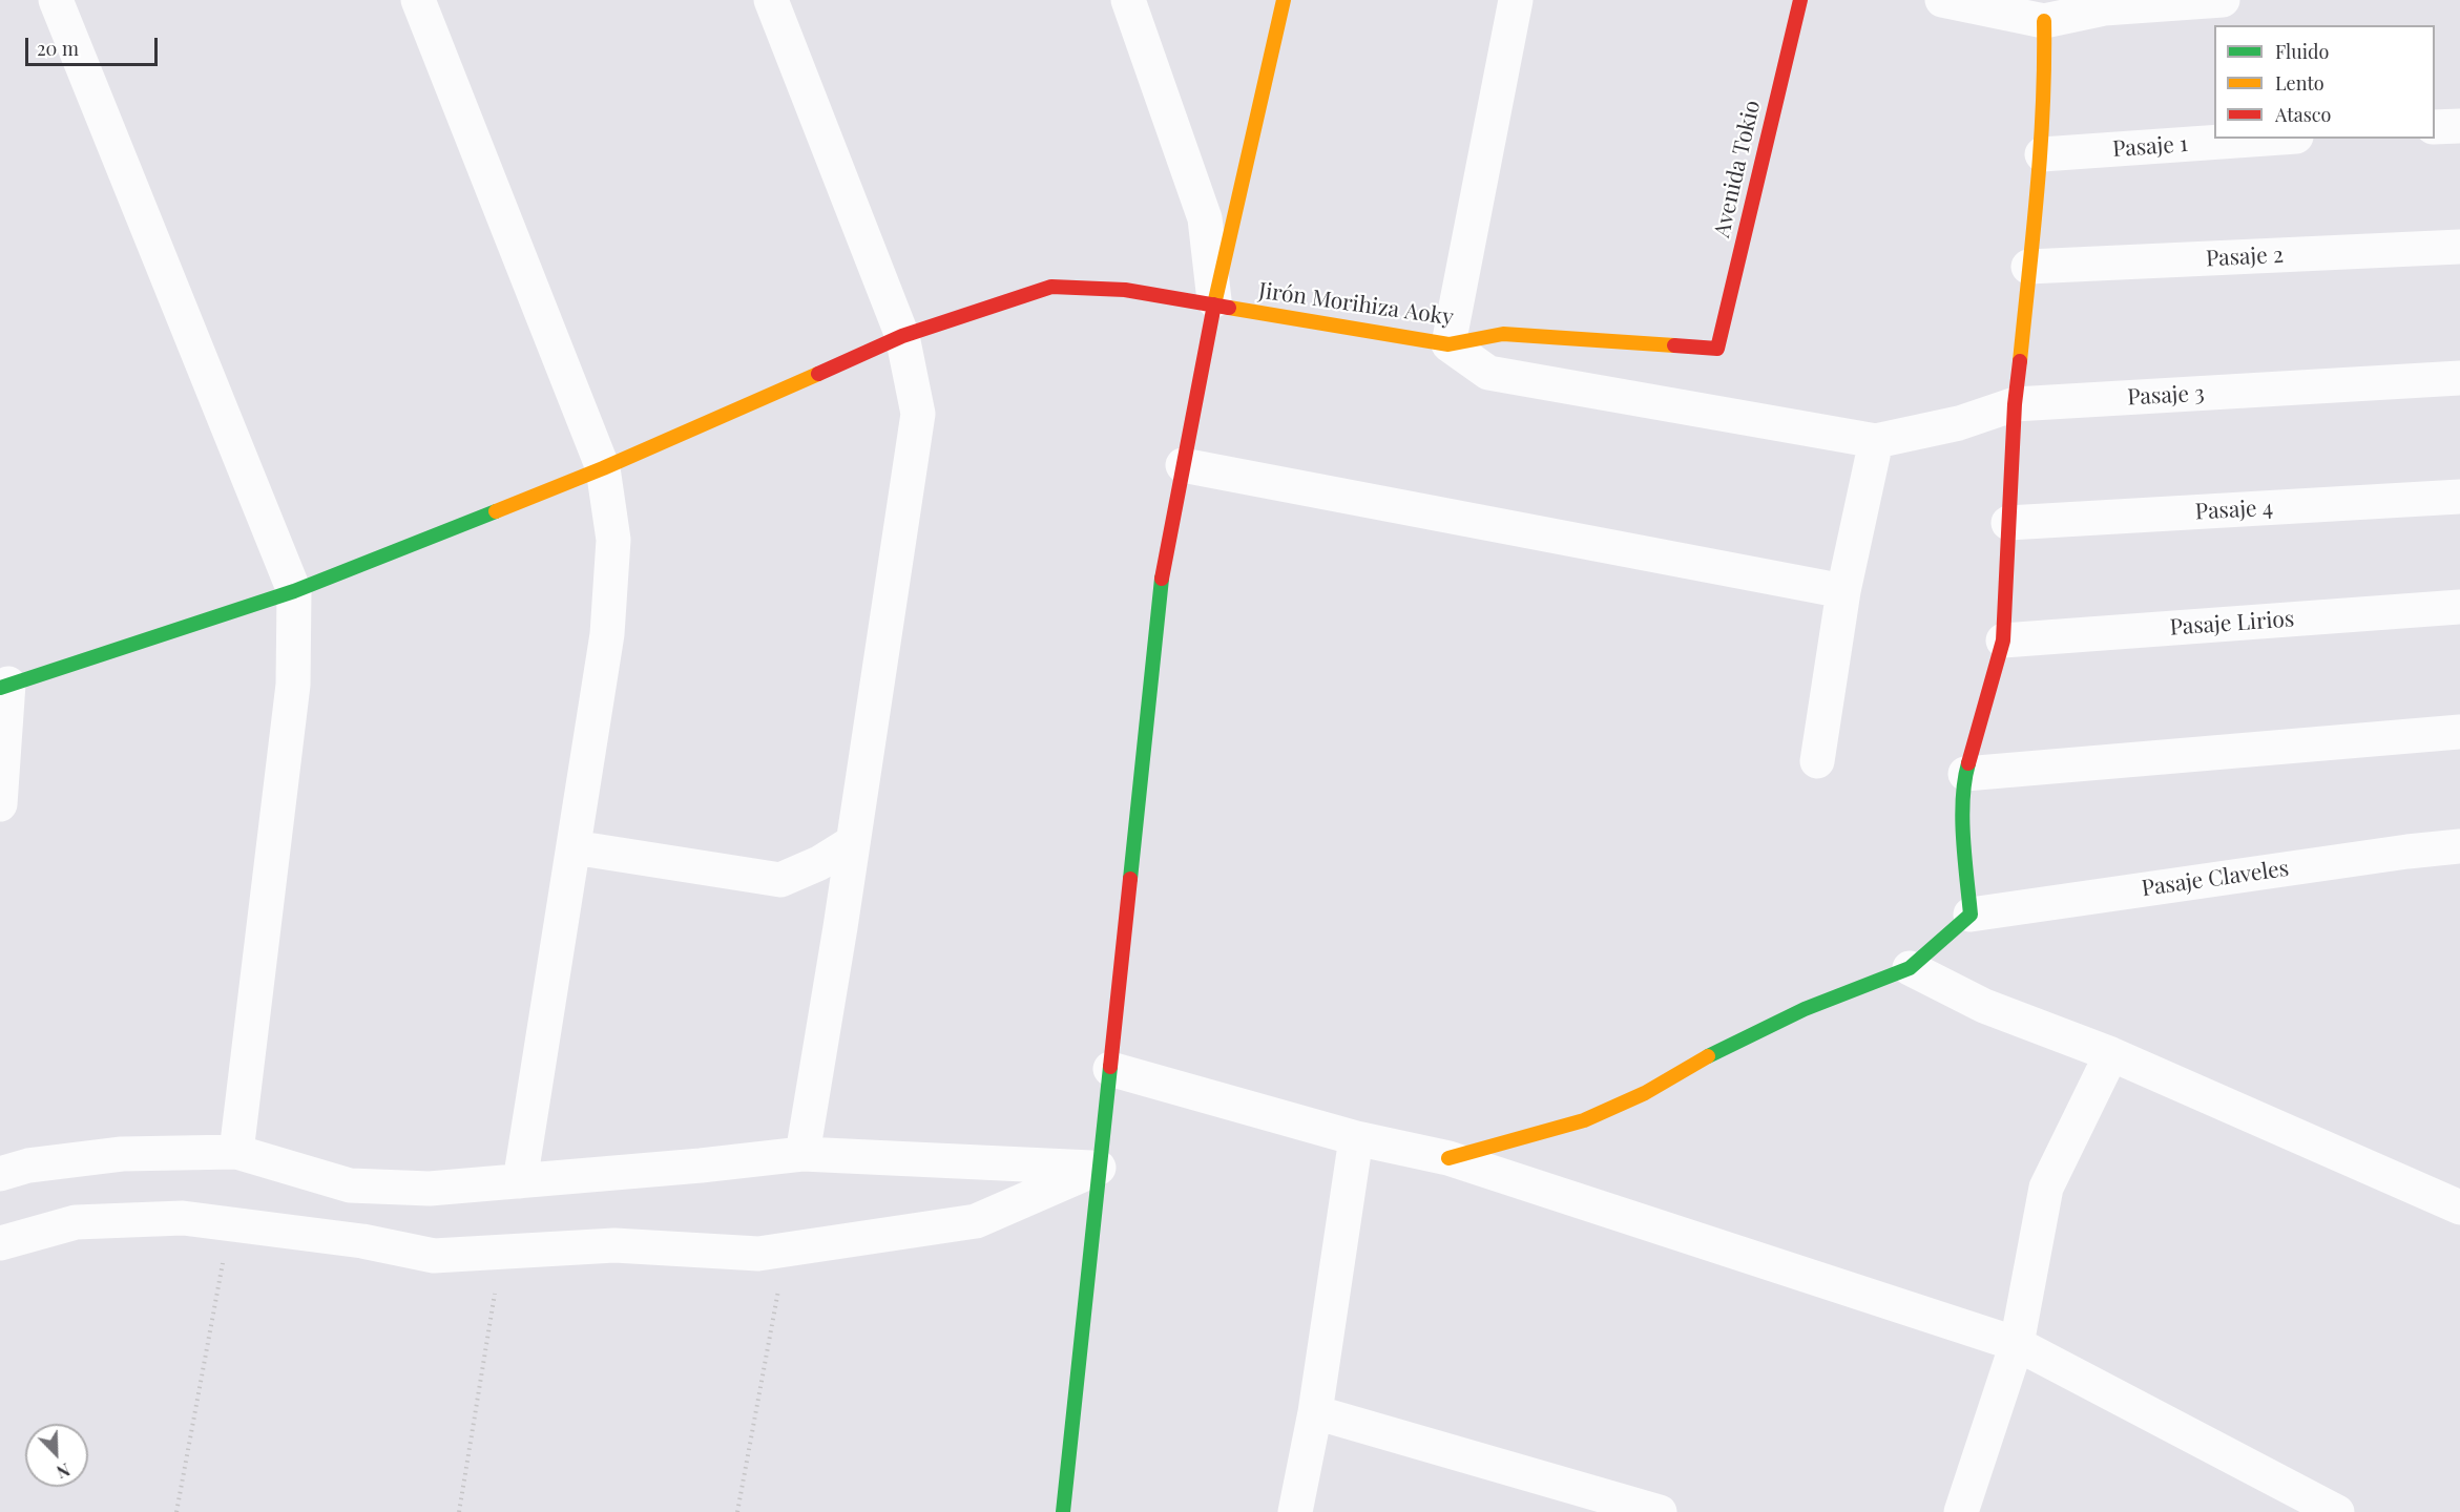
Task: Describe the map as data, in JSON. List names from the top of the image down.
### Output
{
  "streets": {
    "street": [
      "Pasaje 1",
      "Avenida Tokio",
      "Pasaje 2",
      "Jirón Morihiza Aoky",
      "Pasaje 3",
      "Pasaje 4",
      "Pasaje Lirios",
      "Pasaje Claveles"
    ]
  },
  "crossings": [
    ["Avenida Tokio", "Jirón Morihiza Aoky"]
  ],
  "legend": ["Fluido", "Lento", "Atasco"],
  "scale_bar": "20 m",
  "north": "bottom right"
}
